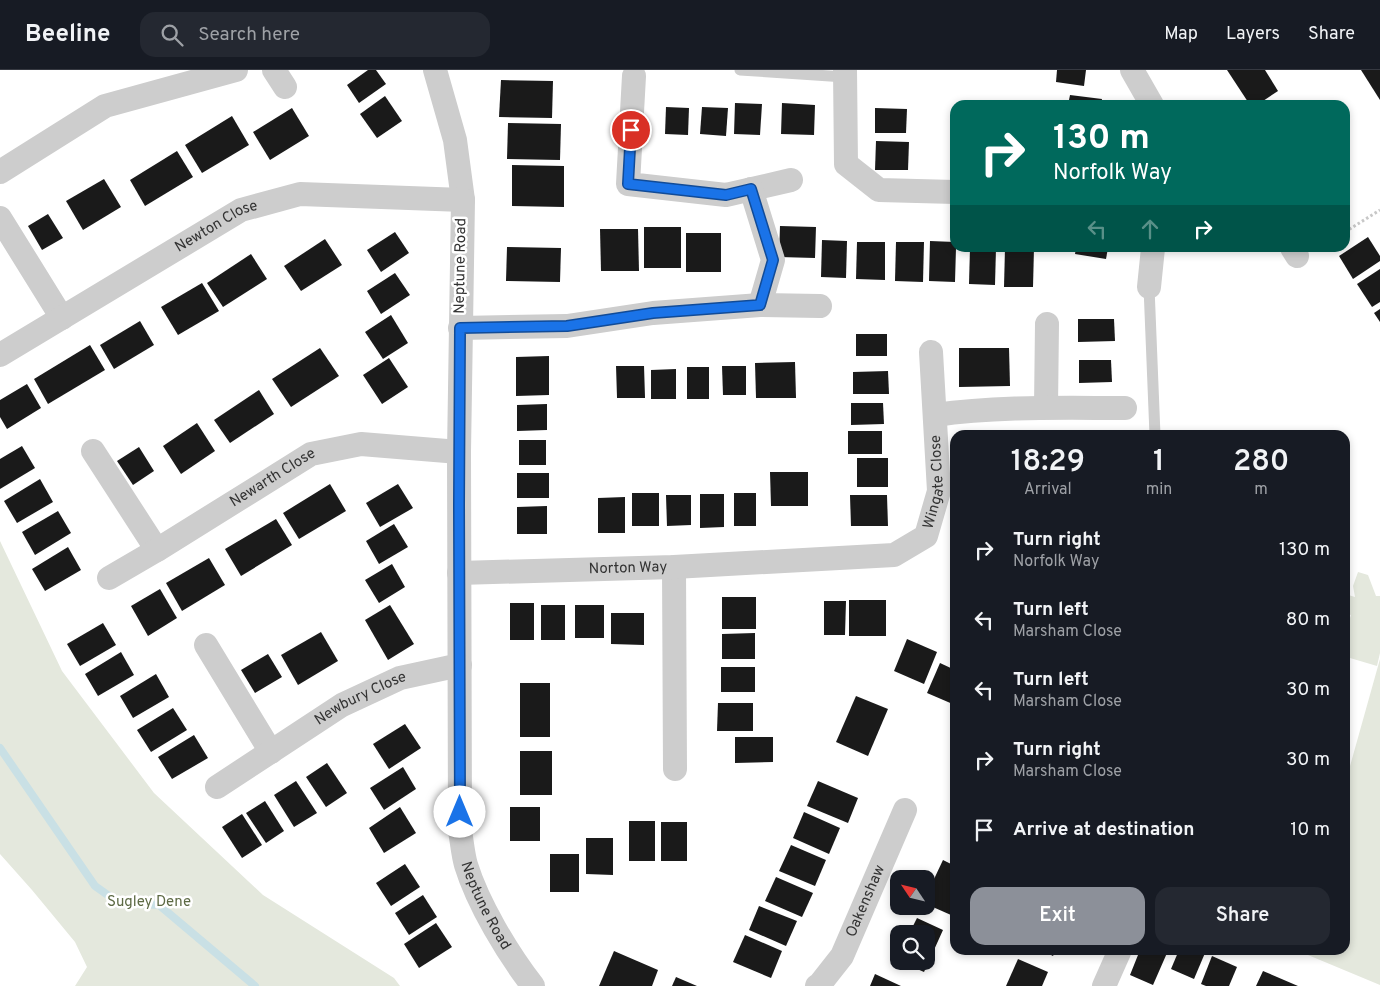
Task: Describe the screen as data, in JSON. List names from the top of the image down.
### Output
{
  "streets": {
    "street": [
      "Newton Close",
      "Neptune Road",
      "Newarth Close",
      "Wingate Close",
      "Norton Way",
      "Newbury Close",
      "Oakenshaw"
    ]
  },
  "crossings": [
    ["Newton Close", "Neptune Road"],
    ["Neptune Road", "Newarth Close"],
    ["Neptune Road", "Norton Way"],
    ["Neptune Road", "Newbury Close"],
    ["Wingate Close", "Norton Way"]
  ],
  "parks": ["Sugley Dene"],
  "north": "top left",
  "page": {
    "header": "Beeline",
    "search": "Search here",
    "nav": ["Map", "Layers", "Share"],
    "turn": ["130 m", "Norfolk Way"],
    "eta": [
      "18:29",
      "Arrival",
      "1",
      "min",
      "280",
      "m"
    ],
    "list": [
      {
        "name": "Turn right",
        "note": "Norfolk Way",
        "value": "130 m"
      },
      {
        "name": "Turn left",
        "note": "Marsham Close",
        "value": "80 m"
      },
      {
        "name": "Turn left",
        "note": "Marsham Close",
        "value": "30 m"
      },
      {
        "name": "Turn right",
        "note": "Marsham Close",
        "value": "30 m"
      },
      {
        "name": "Arrive at destination",
        "value": "10 m"
      }
    ],
    "buttons": ["Exit", "Share"]
  }
}
